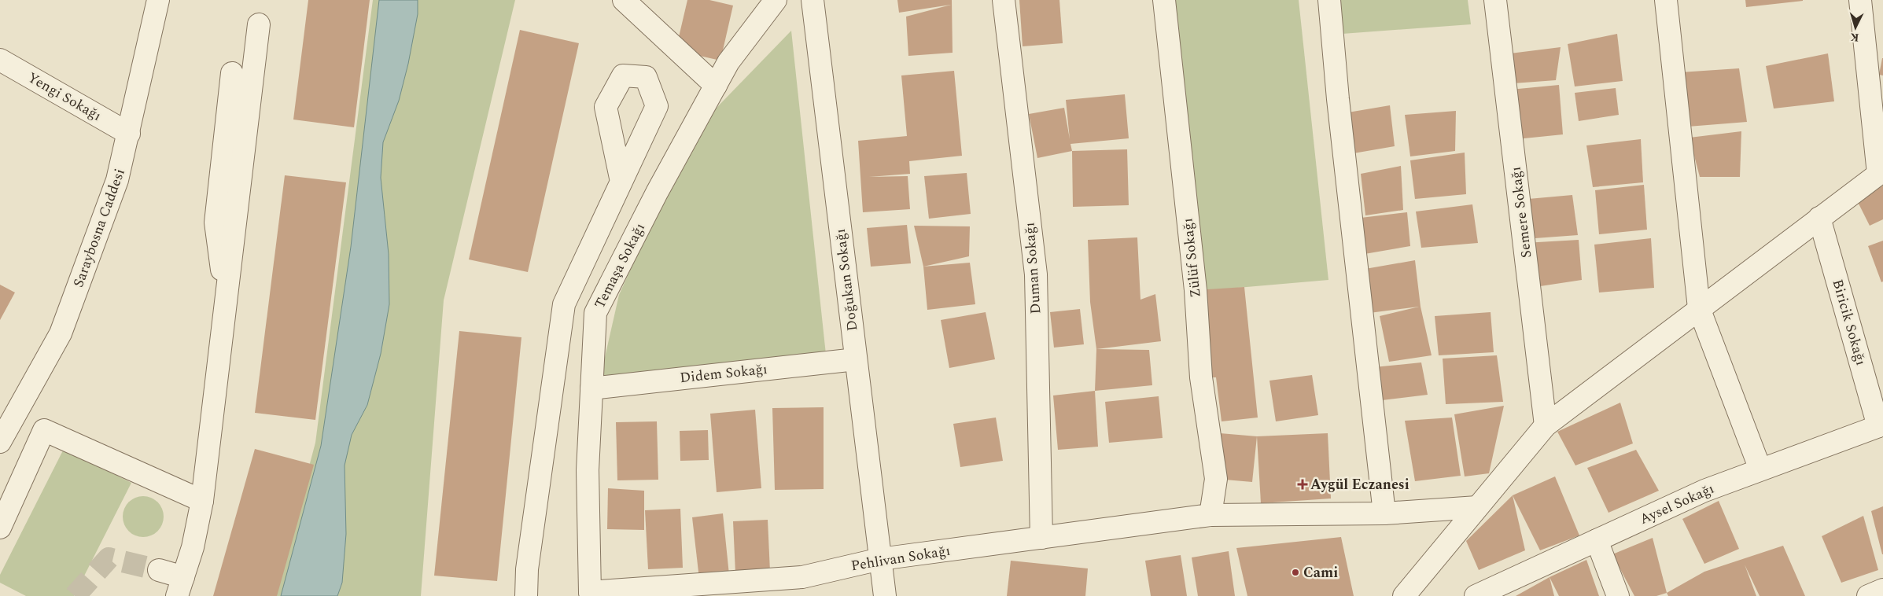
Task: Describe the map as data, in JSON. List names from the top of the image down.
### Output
{
  "streets": {
    "street": [
      "Yengi Sokağı",
      "Semere Sokağı",
      "Saraybosna Caddesi",
      "Zülüf Sokağı",
      "Temaşa Sokağı",
      "Duman Sokağı",
      "Doğukan Sokağı",
      "Biricik Sokağı",
      "Didem Sokağı",
      "Aysel Sokağı",
      "Pehlivan Sokağı"
    ]
  },
  "crossings": [
    ["Yengi Sokağı", "Saraybosna Caddesi"],
    ["Zülüf Sokağı", "Pehlivan Sokağı"],
    ["Temaşa Sokağı", "Didem Sokağı"],
    ["Temaşa Sokağı", "Pehlivan Sokağı"],
    ["Duman Sokağı", "Pehlivan Sokağı"],
    ["Doğukan Sokağı", "Didem Sokağı"],
    ["Doğukan Sokağı", "Pehlivan Sokağı"],
    ["Biricik Sokağı", "Aysel Sokağı"]
  ],
  "places": {
    "health": ["Aygül Eczanesi"],
    "other": ["Cami"]
  },
  "north": "bottom"
}
